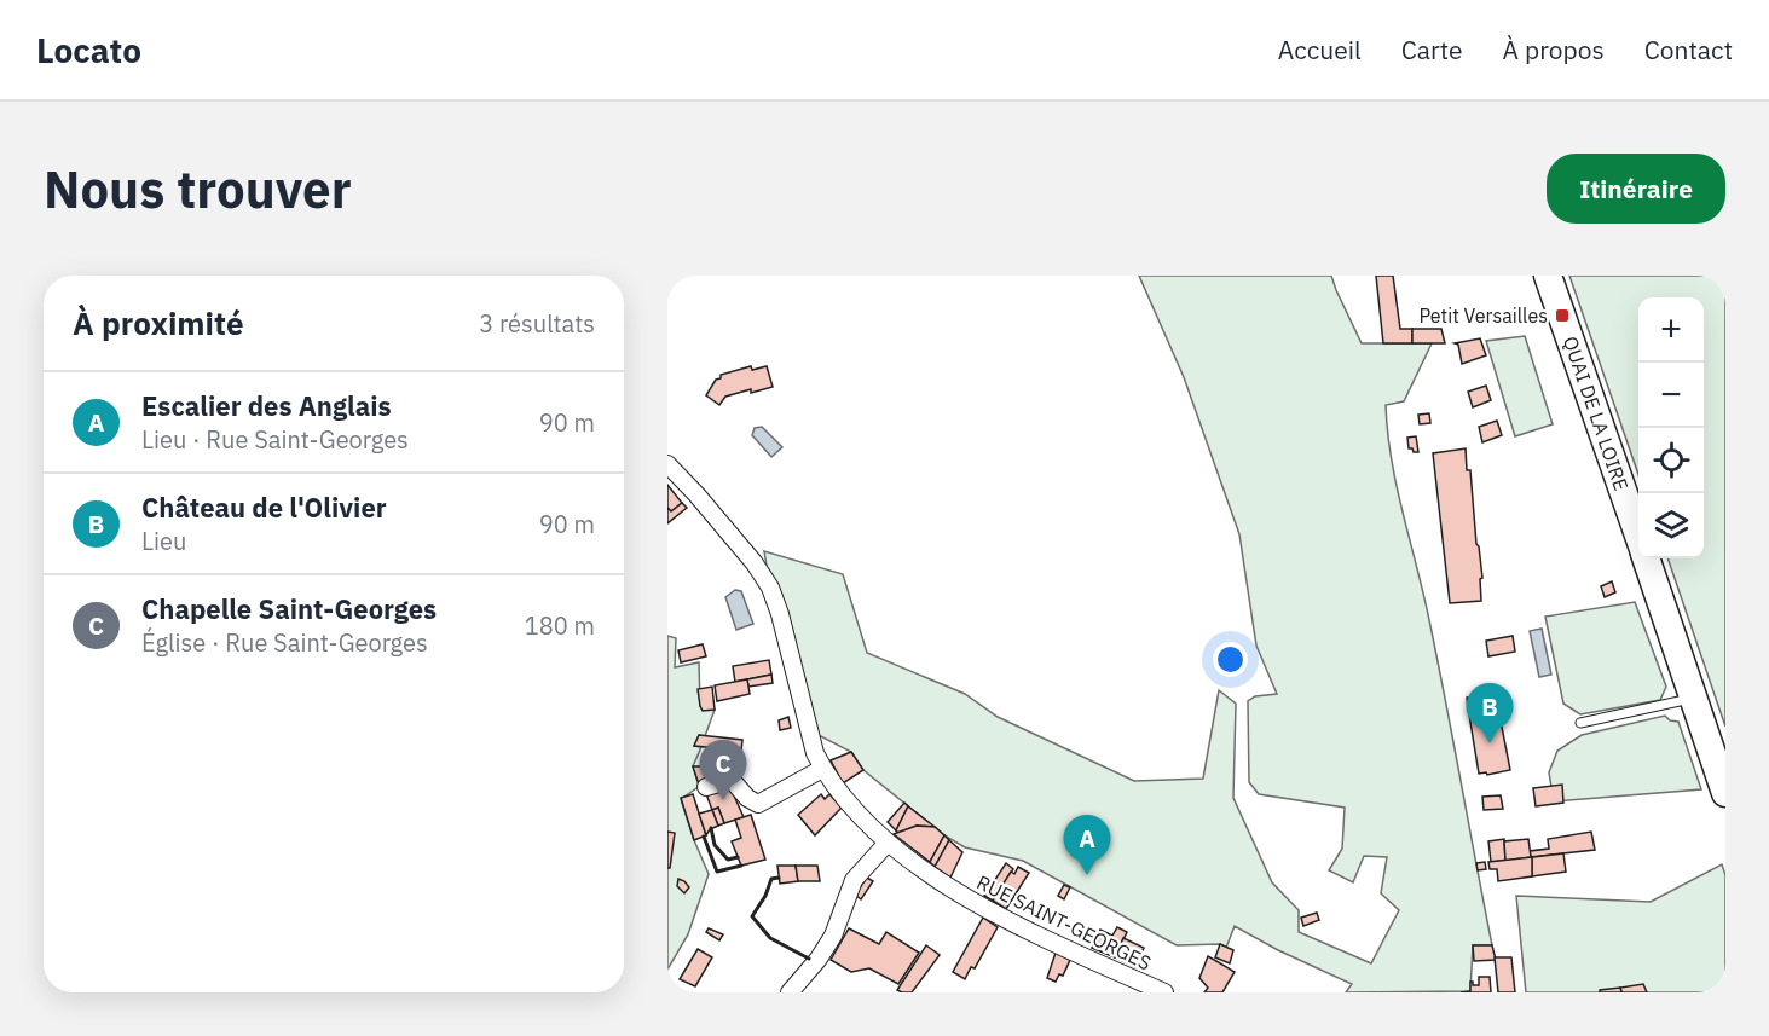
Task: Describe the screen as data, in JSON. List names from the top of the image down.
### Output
{
  "streets": {
    "main road": ["QUAI DE LA LOIRE"],
    "street": ["RUE SAINT-GEORGES"]
  },
  "places": {
    "transit": ["Petit Versailles"]
  },
  "page": {
    "header": "Locato",
    "nav": [
      "Accueil",
      "Carte",
      "À propos",
      "Contact"
    ],
    "buttons": "Itinéraire",
    "title": "Nous trouver",
    "heading": ["À proximité", "3 résultats"],
    "map_buttons": ["+", "−"],
    "list": [
      {
        "mark": "A",
        "name": "Escalier des Anglais",
        "note": "Lieu · Rue Saint-Georges",
        "value": "90 m"
      },
      {
        "mark": "B",
        "name": "Château de l'Olivier",
        "note": "Lieu",
        "value": "90 m"
      },
      {
        "mark": "C",
        "name": "Chapelle Saint-Georges",
        "note": "Église · Rue Saint-Georges",
        "value": "180 m"
      }
    ],
    "pins": ["B", "C", "A"]
  }
}
